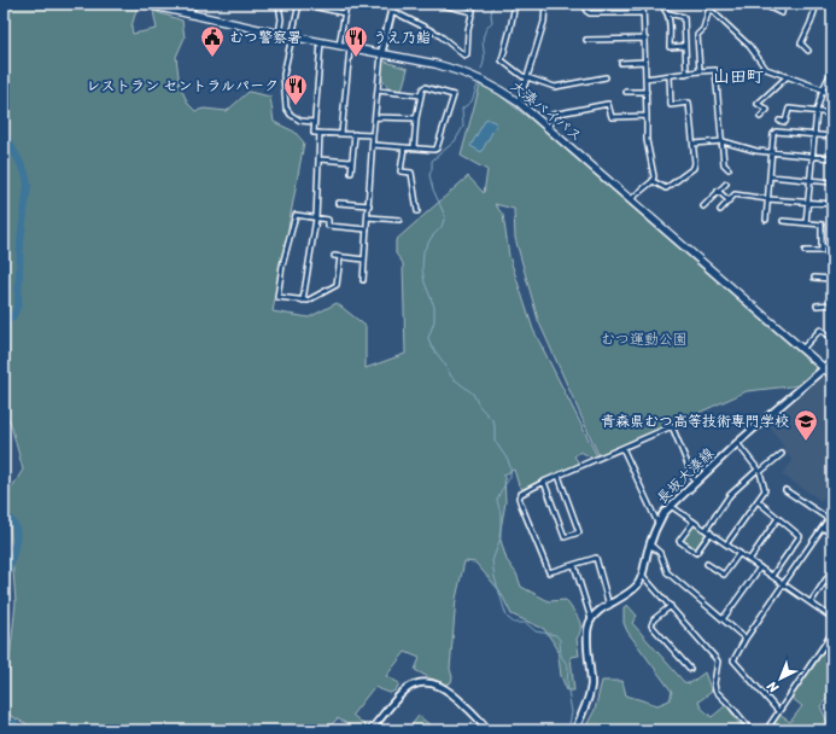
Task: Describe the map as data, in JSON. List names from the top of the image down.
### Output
{
  "streets": {
    "highway": ["大湊バイパス"],
    "main road": ["長坂大湊線"]
  },
  "crossings": [
    ["大湊バイパス", "長坂大湊線"]
  ],
  "districts": ["山田町"],
  "parks": ["むつ運動公園"],
  "places": {
    "public building": ["むつ警察署"],
    "restaurant": ["うえ乃鮨", "レストラン セントラルパーク"],
    "school or university": ["青森県むつ高等技術専門学校"]
  },
  "north": "bottom left"
}
